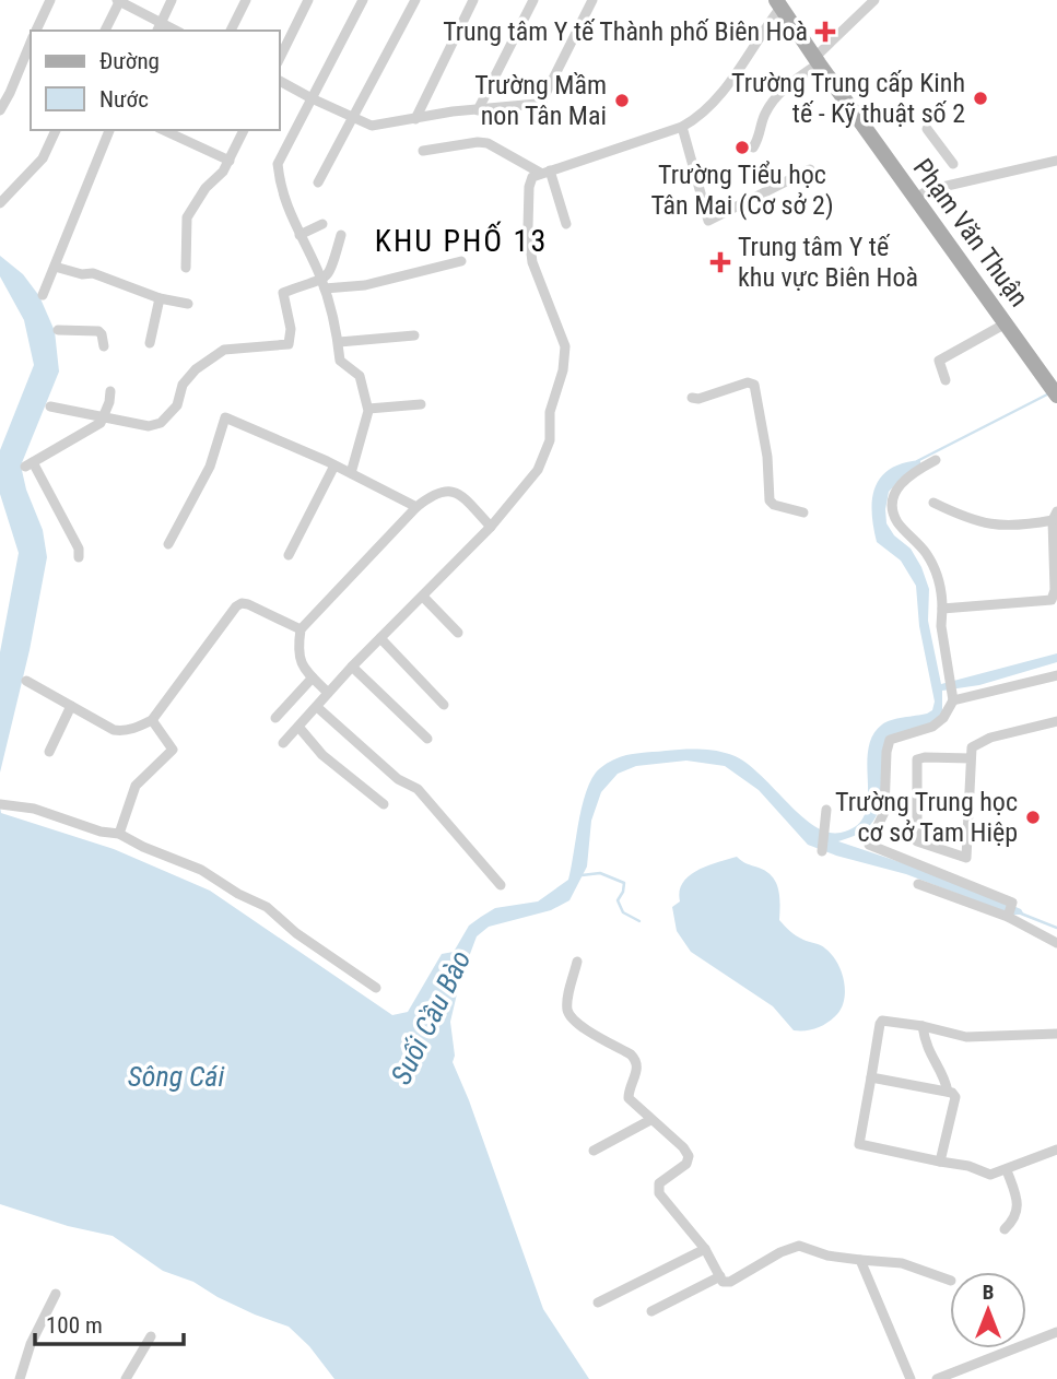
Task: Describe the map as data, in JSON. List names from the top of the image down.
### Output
{
  "streets": {
    "main road": ["Phạm Văn Thuận"]
  },
  "districts": ["KHU PHỐ 13"],
  "water": ["Suối Cầu Bào", "Sông Cái"],
  "places": {
    "health": ["Trung tâm Y tế Thành phố Biên Hoà", "Trung tâm Y tế khu vực Biên Hoà"],
    "other": [
      "Trường Trung cấp Kinh tế - Kỹ thuật số 2",
      "Trường Mầm non Tân Mai",
      "Trường Tiểu học Tân Mai (Cơ sở 2)",
      "Trường Trung học cơ sở Tam Hiệp"
    ]
  },
  "legend": ["Đường", "Nước"],
  "scale_bar": "100 m",
  "north": "top"
}
